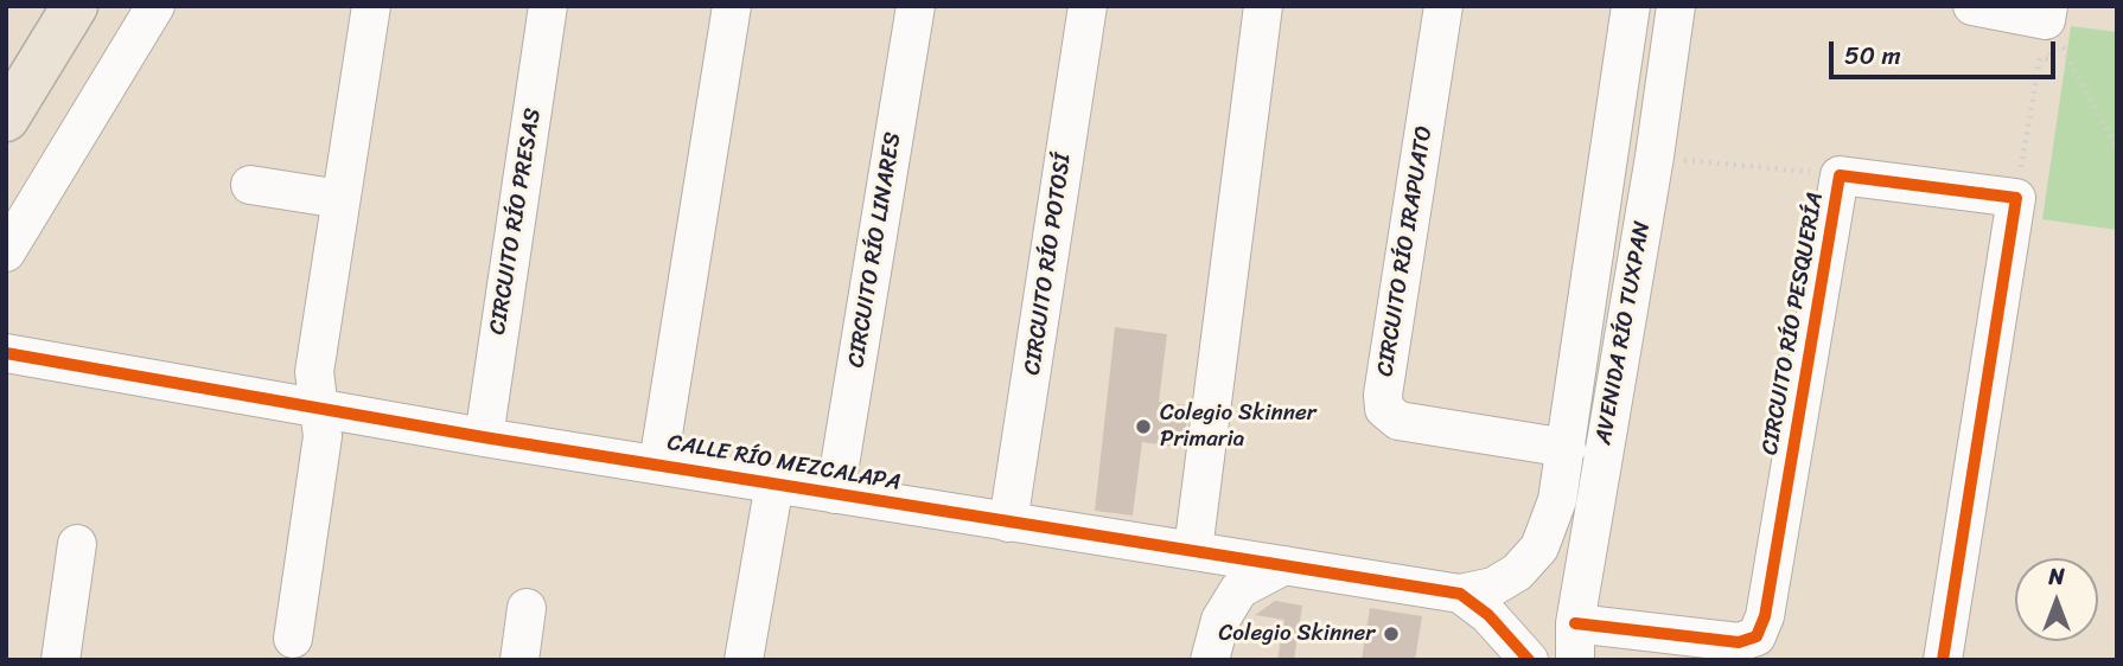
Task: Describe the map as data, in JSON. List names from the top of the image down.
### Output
{
  "streets": {
    "street": [
      "CIRCUITO RÍO PRESAS",
      "CIRCUITO RÍO LINARES",
      "CIRCUITO RÍO IRAPUATO",
      "CIRCUITO RÍO POTOSÍ",
      "CIRCUITO RÍO PESQUERÍA",
      "AVENIDA RÍO TUXPAN",
      "CALLE RÍO MEZCALAPA"
    ]
  },
  "crossings": [
    ["CIRCUITO RÍO PRESAS", "CALLE RÍO MEZCALAPA"],
    ["CIRCUITO RÍO LINARES", "CALLE RÍO MEZCALAPA"],
    ["CIRCUITO RÍO IRAPUATO", "AVENIDA RÍO TUXPAN"],
    ["CIRCUITO RÍO POTOSÍ", "CALLE RÍO MEZCALAPA"],
    ["CIRCUITO RÍO PESQUERÍA", "AVENIDA RÍO TUXPAN"],
    ["AVENIDA RÍO TUXPAN", "CALLE RÍO MEZCALAPA"]
  ],
  "places": ["Colegio Skinner Primaria", "Colegio Skinner"],
  "scale_bar": "50 m",
  "north": "top"
}
